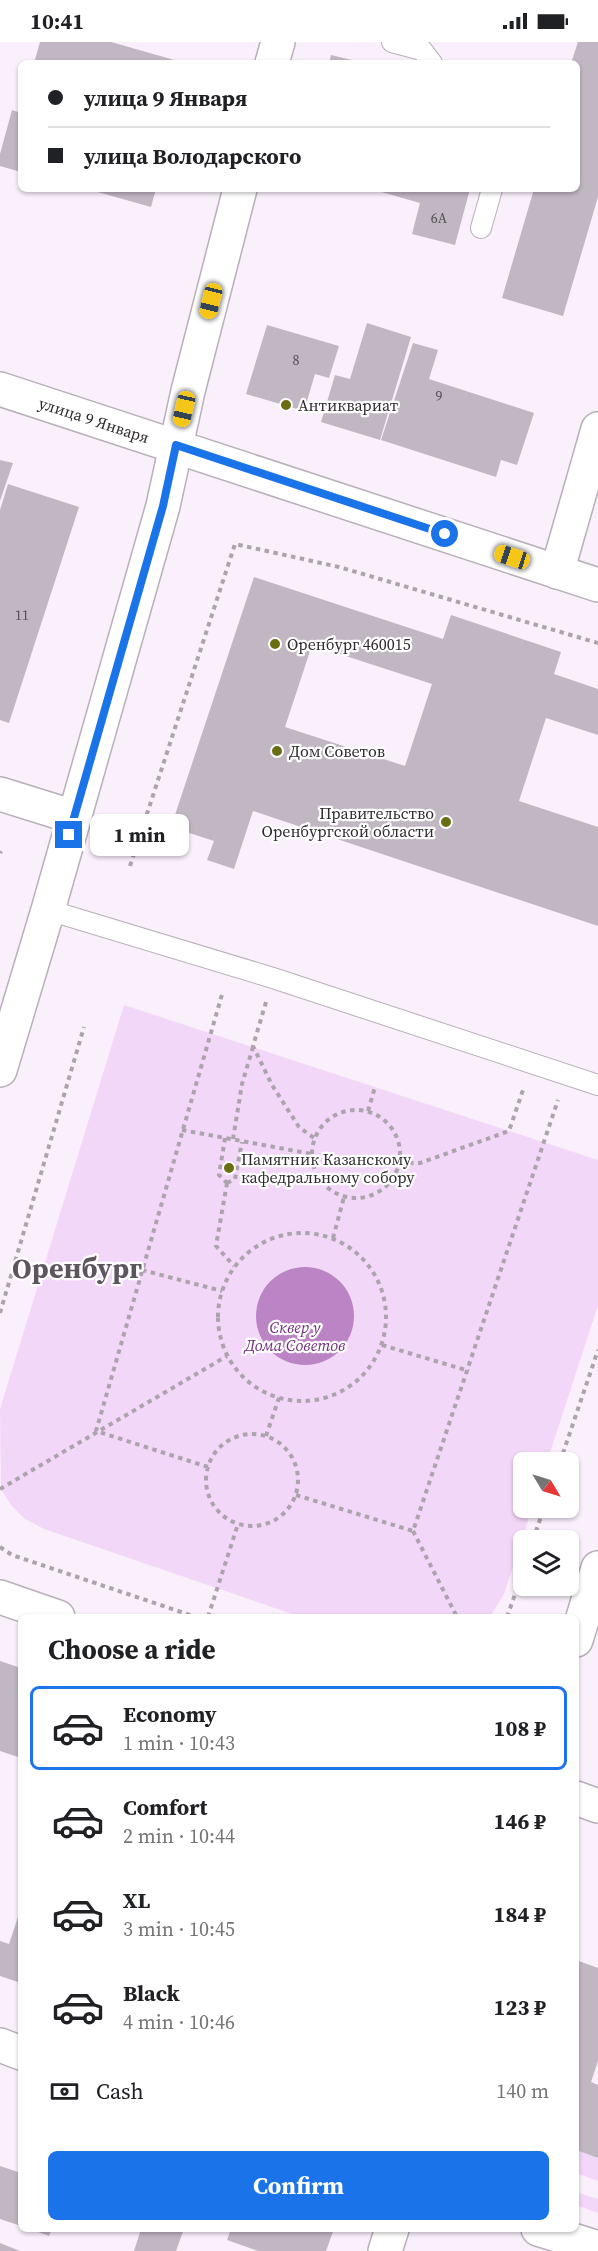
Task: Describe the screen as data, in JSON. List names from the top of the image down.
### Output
{
  "streets": {
    "main road": ["улица 9 Января"]
  },
  "districts": ["Оренбург"],
  "parks": ["Сквер у Дома Советов"],
  "places": [
    "Антиквариат",
    "Оренбург 460015",
    "Дом Советов",
    "Правительство Оренбургской области",
    "Памятник Казанскому кафедральному собору"
  ],
  "house_numbers": [
    "6А",
    "8",
    "9",
    "11"
  ],
  "north": "bottom right",
  "page": {
    "status": "10:41",
    "banner": ["улица 9 Января", "улица Володарского"],
    "bubble": "1 min",
    "heading": "Choose a ride",
    "list": [
      {
        "name": "Economy",
        "note": "1 min · 10:43",
        "value": "108 ₽"
      },
      {
        "name": "Comfort",
        "note": "2 min · 10:44",
        "value": "146 ₽"
      },
      {
        "name": "XL",
        "note": "3 min · 10:45",
        "value": "184 ₽"
      },
      {
        "name": "Black",
        "note": "4 min · 10:46",
        "value": "123 ₽"
      }
    ],
    "pay": ["Cash", "140 m"],
    "buttons": "Confirm"
  }
}
